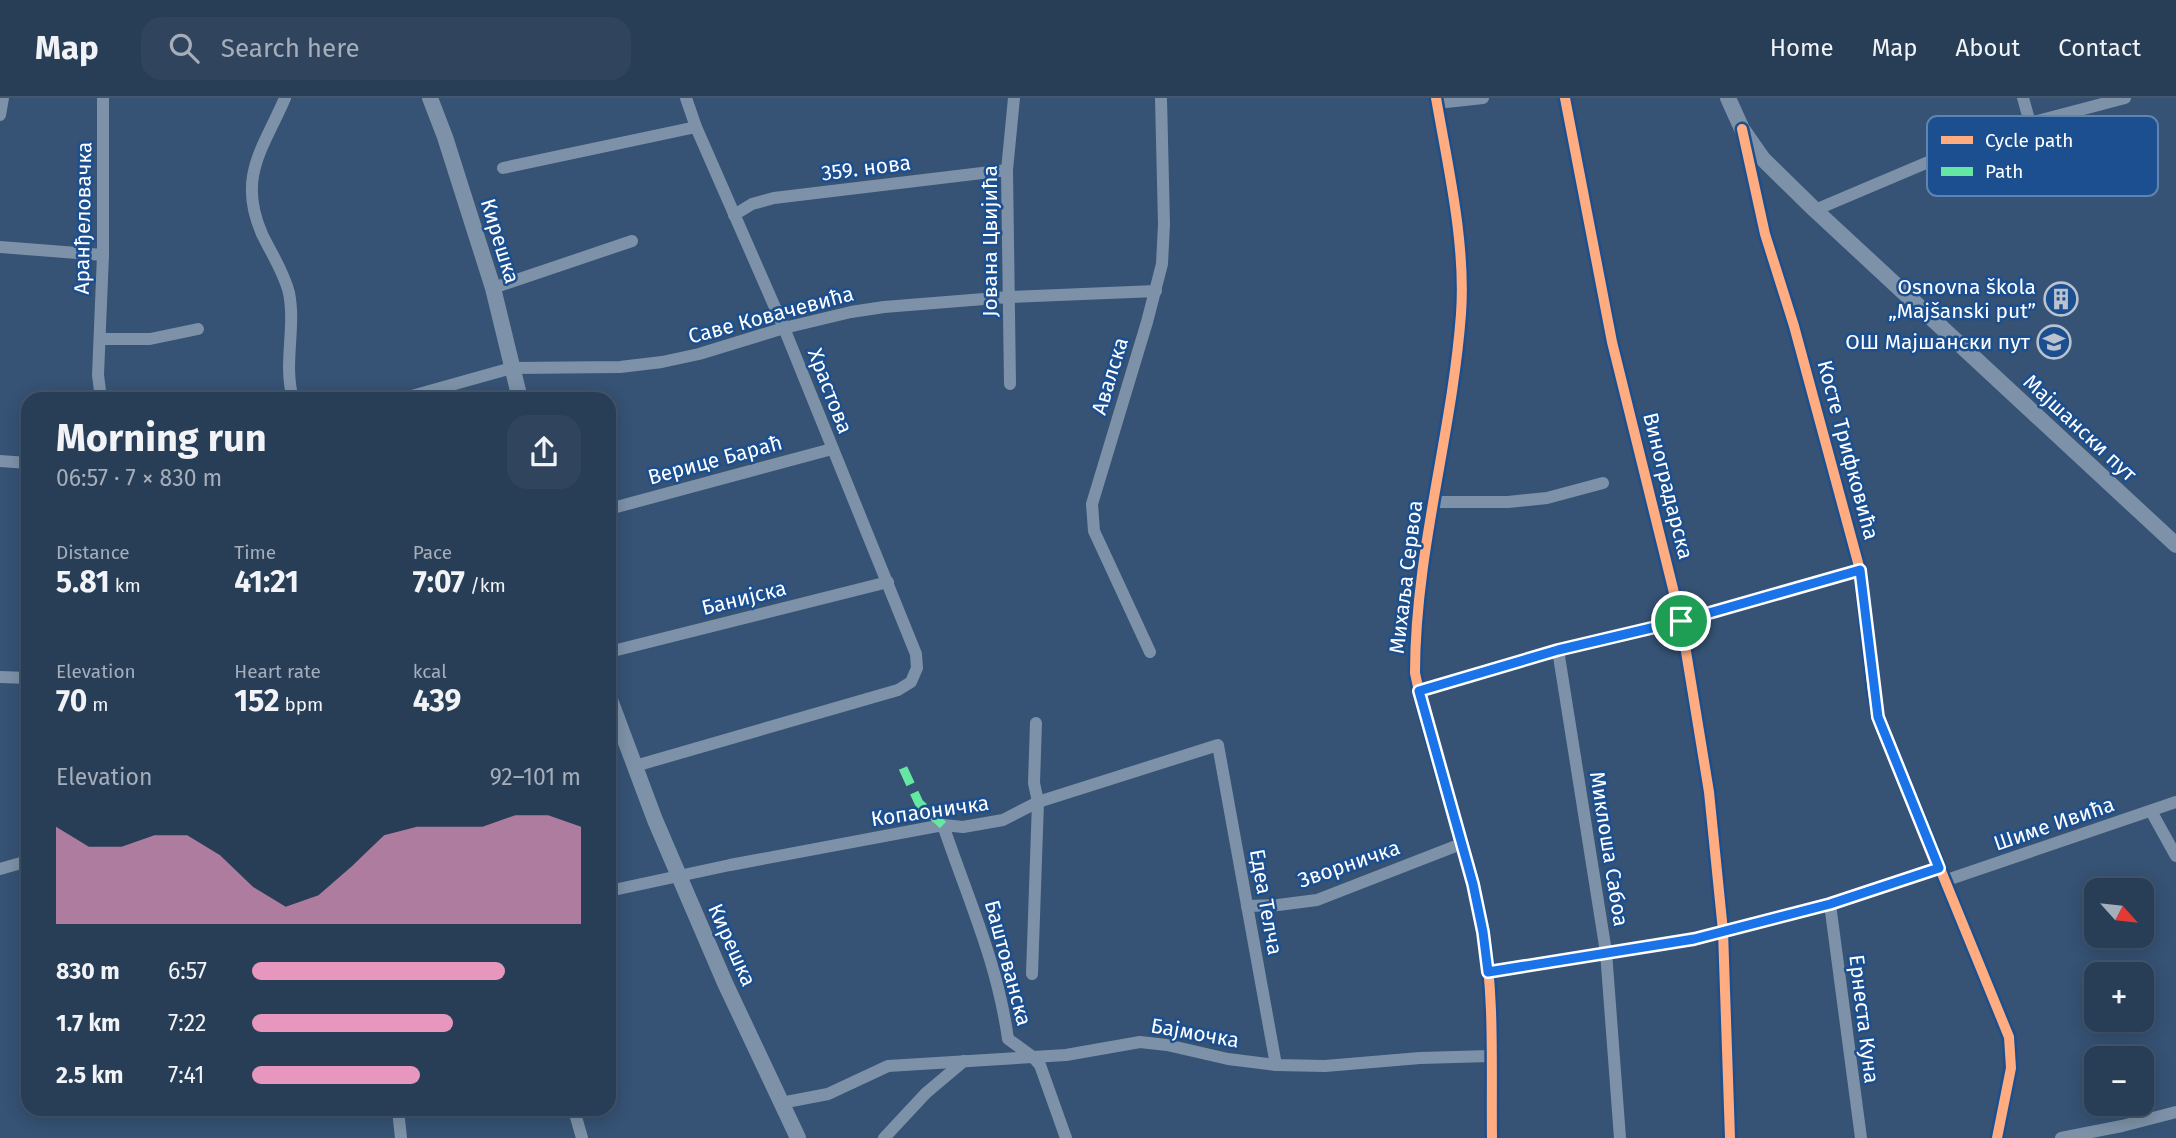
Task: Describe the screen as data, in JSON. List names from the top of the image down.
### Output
{
  "streets": {
    "street": [
      "359. нова",
      "Аранђеловачка",
      "Кирешка",
      "Јована Цвијића",
      "Саве Ковачевића",
      "Авалска",
      "Храстова",
      "Мајшански пут",
      "Косте Трифковића",
      "Верице Бараћ",
      "Виноградарска",
      "Михаља Сервоа",
      "Банијска",
      "Копаоничка",
      "Шиме Ивића",
      "Миклоша Сабоа",
      "Зворничка",
      "Едеа Телча",
      "Баштованска",
      "Ернеста Куна",
      "Бајмочка"
    ]
  },
  "crossings": [
    ["359. нова", "Јована Цвијића"],
    ["359. нова", "Храстова"],
    ["Кирешка", "Саве Ковачевића"],
    ["Кирешка", "Копаоничка"],
    ["Кирешка", "Бајмочка"],
    ["Јована Цвијића", "Саве Ковачевића"],
    ["Саве Ковачевића", "Авалска"],
    ["Саве Ковачевића", "Храстова"],
    ["Храстова", "Верице Бараћ"],
    ["Храстова", "Банијска"],
    ["Мајшански пут", "Косте Трифковића"],
    ["Косте Трифковића", "Шиме Ивића"],
    ["Михаља Сервоа", "Зворничка"],
    ["Михаља Сервоа", "Бајмочка"],
    ["Копаоничка", "Едеа Телча"],
    ["Копаоничка", "Баштованска"],
    ["Зворничка", "Едеа Телча"],
    ["Едеа Телча", "Бајмочка"],
    ["Баштованска", "Бајмочка"]
  ],
  "places": {
    "building": ["Osnovna škola „Majšanski put”"],
    "school or university": ["ОШ Мајшански пут"]
  },
  "legend": ["Cycle path", "Path"],
  "north": "bottom right",
  "page": {
    "header": "Map",
    "search": "Search here",
    "nav": [
      "Home",
      "Map",
      "About",
      "Contact"
    ],
    "heading": ["Morning run", "06:57 · 7 × 830 m"],
    "stats": [
      ["Distance", "5.81 km"],
      ["Time", "41:21"],
      ["Pace", "7:07 /km"],
      ["Elevation", "70 m"],
      ["Heart rate", "152 bpm"],
      ["kcal", "439"]
    ],
    "chart": ["Elevation", "92–101 m"],
    "map_buttons": ["+", "−"],
    "list": [
      {
        "name": "830 m",
        "note": "6:57"
      },
      {
        "name": "1.7 km",
        "note": "7:22"
      },
      {
        "name": "2.5 km",
        "note": "7:41"
      }
    ]
  }
}
